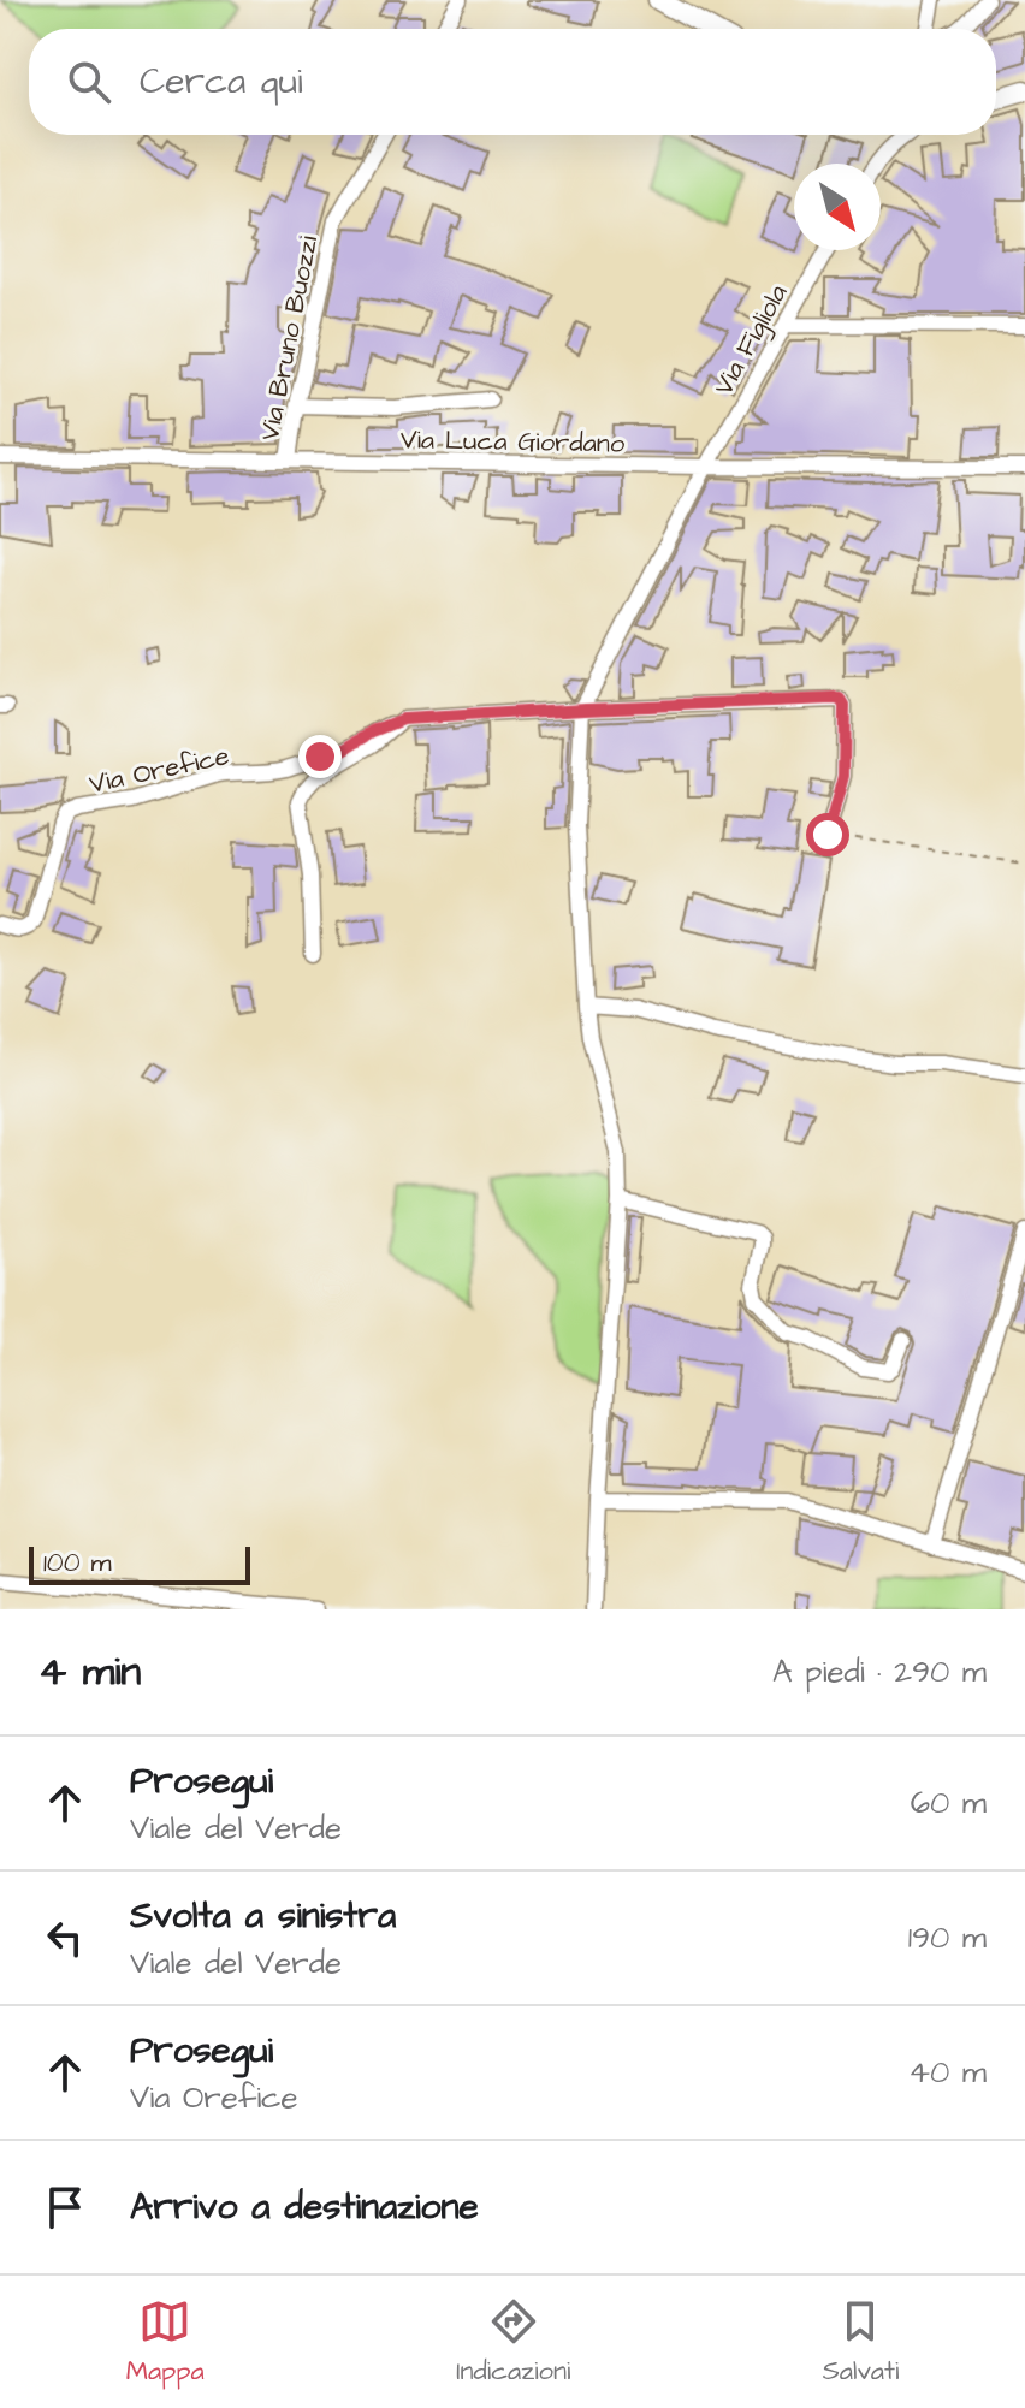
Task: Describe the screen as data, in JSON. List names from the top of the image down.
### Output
{
  "streets": {
    "street": [
      "Via Bruno Buozzi",
      "Via Figliola",
      "Via Luca Giordano",
      "Via Orefice"
    ]
  },
  "crossings": [
    ["Via Bruno Buozzi", "Via Luca Giordano"],
    ["Via Figliola", "Via Luca Giordano"]
  ],
  "scale_bar": "100 m",
  "north": "bottom right",
  "page": {
    "search": "Cerca qui",
    "scale": "100 m",
    "heading": ["4 min", "A piedi · 290 m"],
    "list": [
      ["Prosegui", "Viale del Verde", "60 m"],
      ["Svolta a sinistra", "Viale del Verde", "190 m"],
      ["Prosegui", "Via Orefice", "40 m"],
      "Arrivo a destinazione"
    ],
    "nav": ["Mappa", "Indicazioni", "Salvati"]
  }
}
